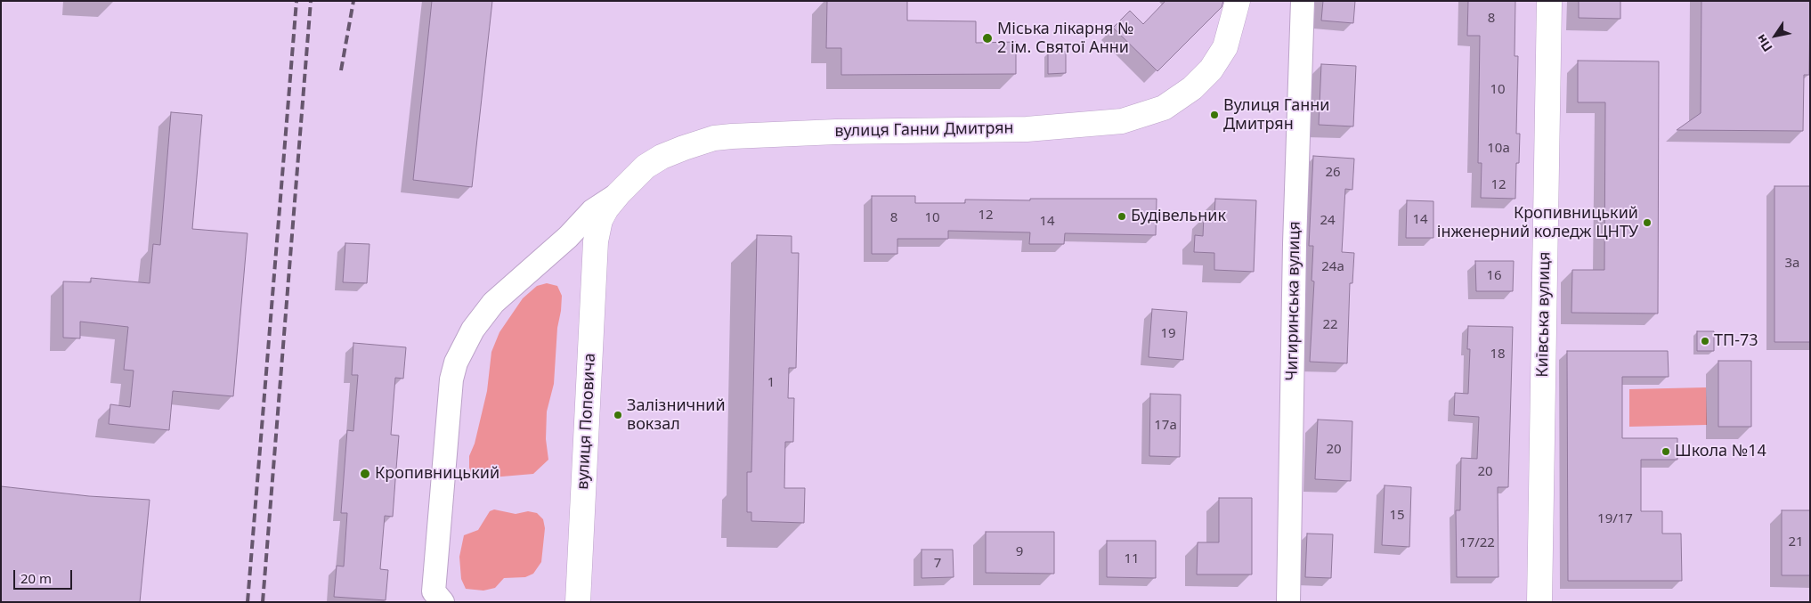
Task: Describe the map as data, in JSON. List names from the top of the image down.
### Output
{
  "streets": {
    "street": [
      "вулиця Ганни Дмитрян",
      "Чигиринська вулиця",
      "Київська вулиця",
      "вулиця Поповича"
    ]
  },
  "crossings": [
    ["вулиця Ганни Дмитрян", "вулиця Поповича"]
  ],
  "places": [
    "Міська лікарня № 2 ім. Святої Анни",
    "Вулиця Ганни Дмитрян",
    "Будівельник",
    "Кропивницький інженерний коледж ЦНТУ",
    "ТП-73",
    "Залізничний вокзал",
    "Школа №14",
    "Кропивницький"
  ],
  "house_numbers": [
    "8",
    "10",
    "10а",
    "26",
    "12",
    "12",
    "8",
    "10",
    "14",
    "24",
    "14",
    "3а",
    "24а",
    "16",
    "22",
    "19",
    "18",
    "1",
    "17а",
    "20",
    "20",
    "15",
    "19/17",
    "21",
    "17/22",
    "9",
    "11",
    "7"
  ],
  "scale_bar": "20 m",
  "north": "bottom left"
}
